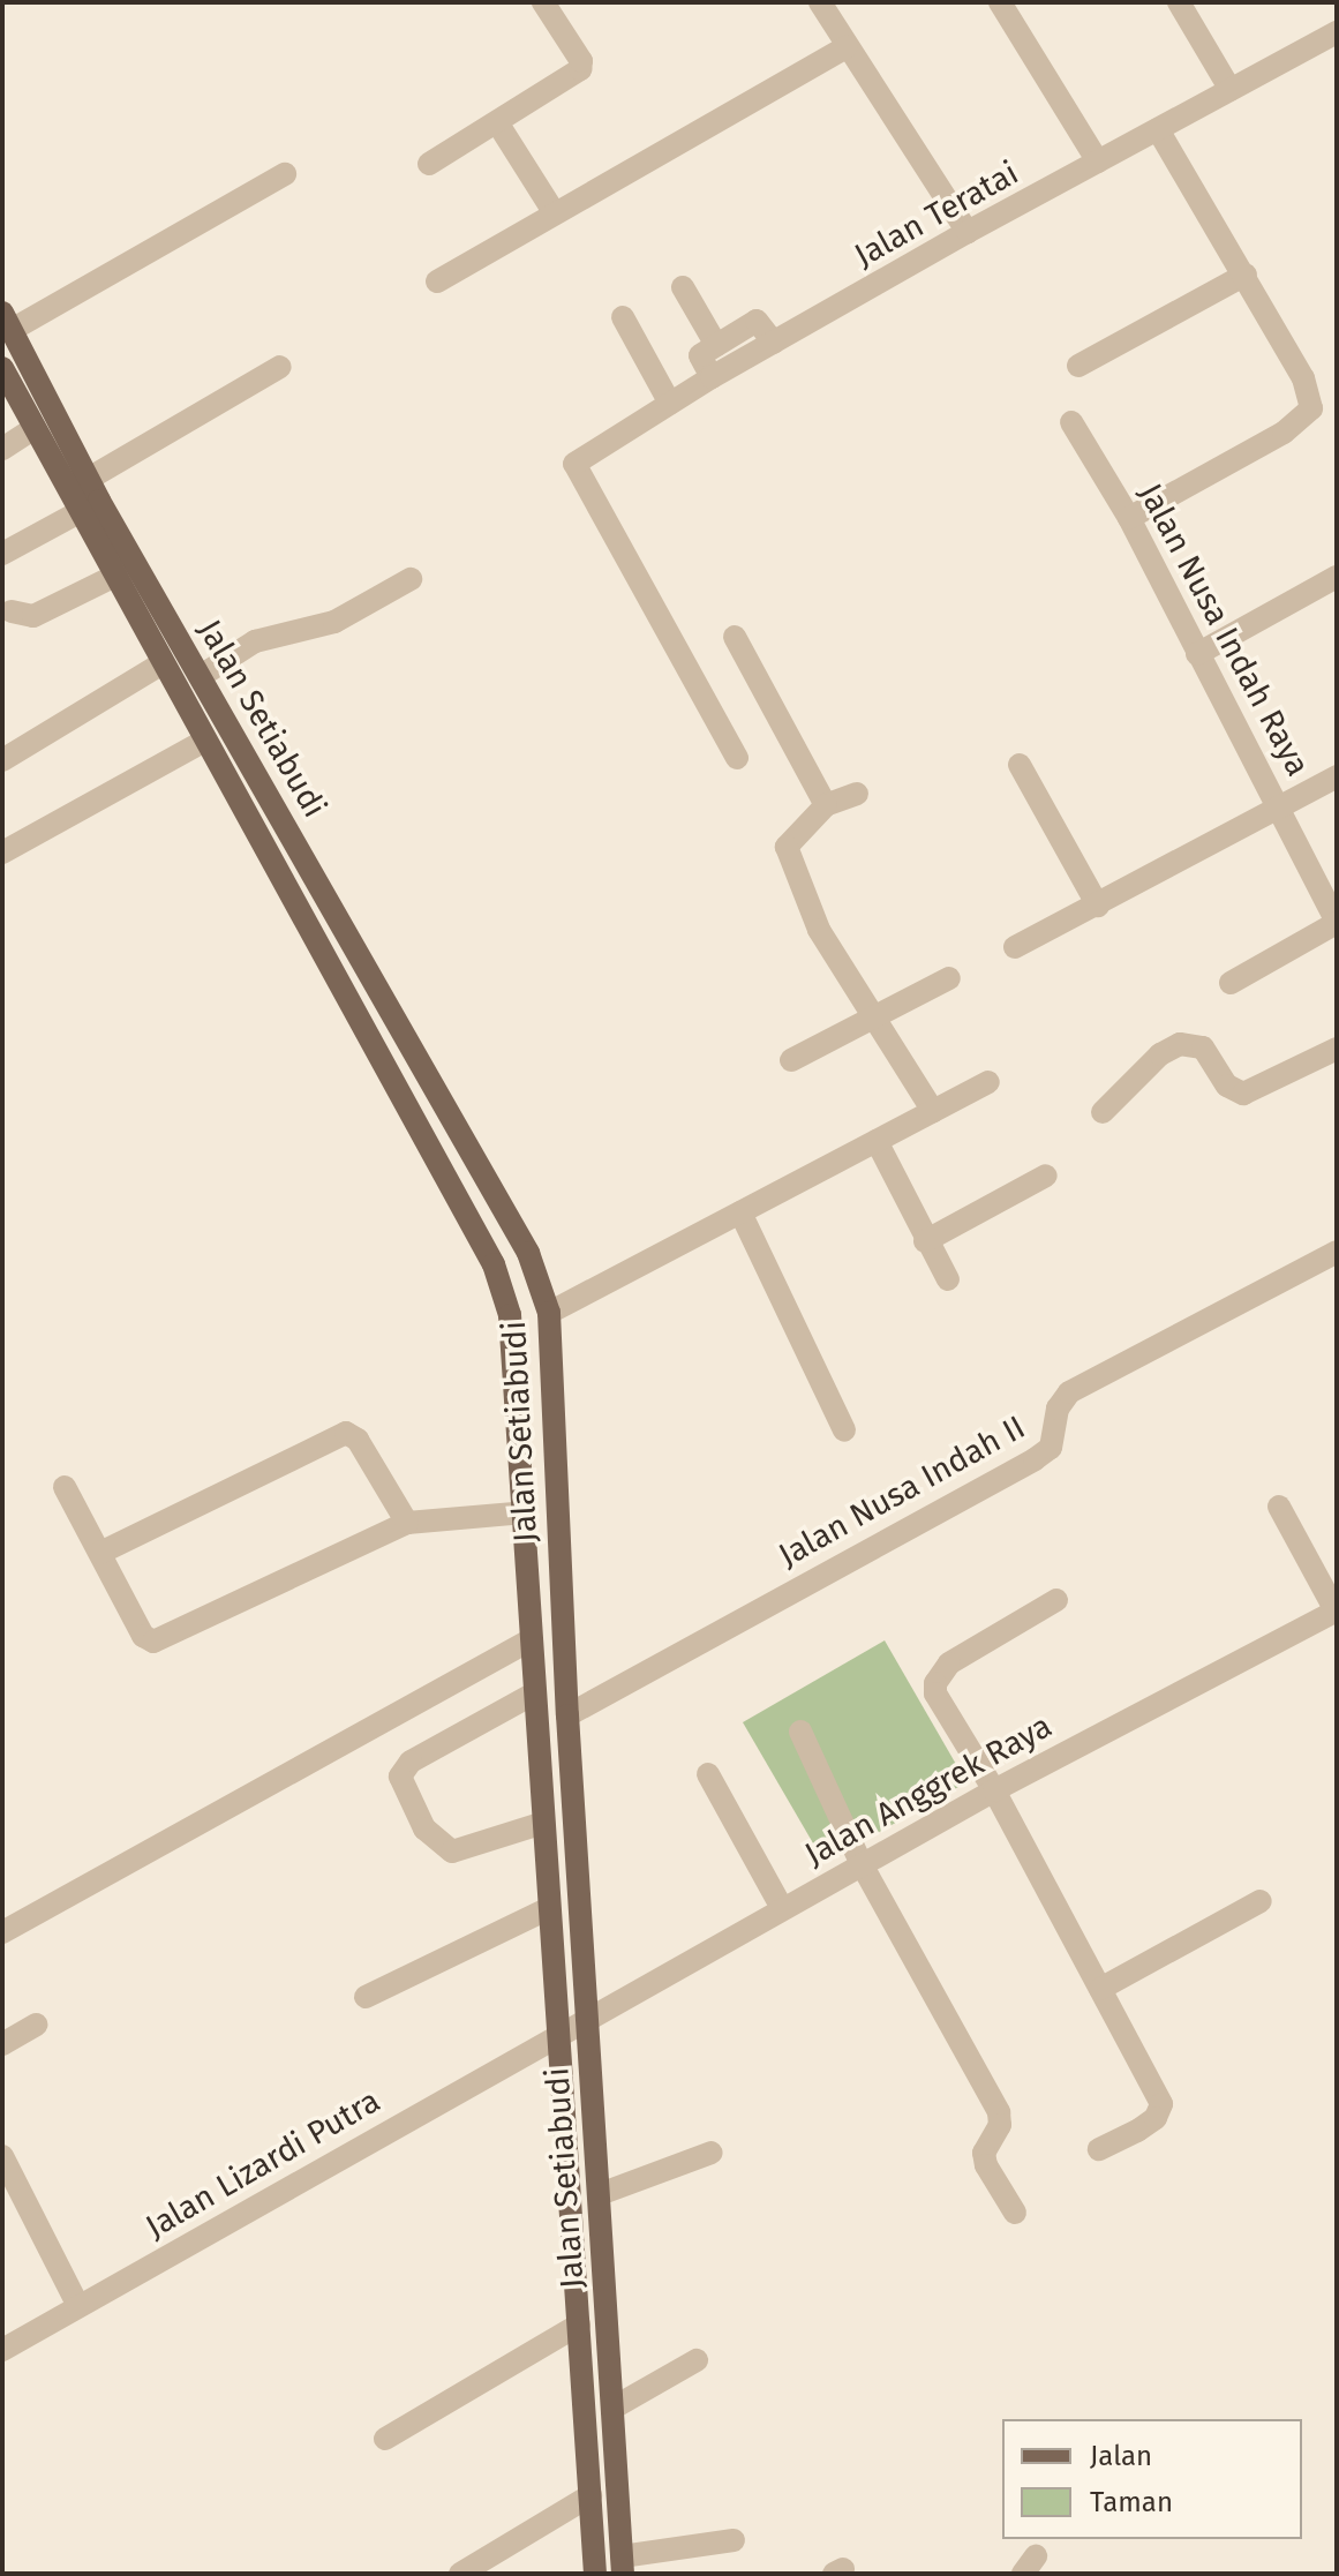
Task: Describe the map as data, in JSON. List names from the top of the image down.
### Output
{
  "streets": {
    "main road": ["Jalan Setiabudi"],
    "street": [
      "Jalan Teratai",
      "Jalan Nusa Indah Raya",
      "Jalan Nusa Indah II",
      "Jalan Anggrek Raya",
      "Jalan Lizardi Putra"
    ]
  },
  "crossings": [
    ["Jalan Setiabudi", "Jalan Nusa Indah II"],
    ["Jalan Setiabudi", "Jalan Anggrek Raya"],
    ["Jalan Setiabudi", "Jalan Lizardi Putra"],
    ["Jalan Anggrek Raya", "Jalan Lizardi Putra"]
  ],
  "legend": ["Jalan", "Taman"]
}
